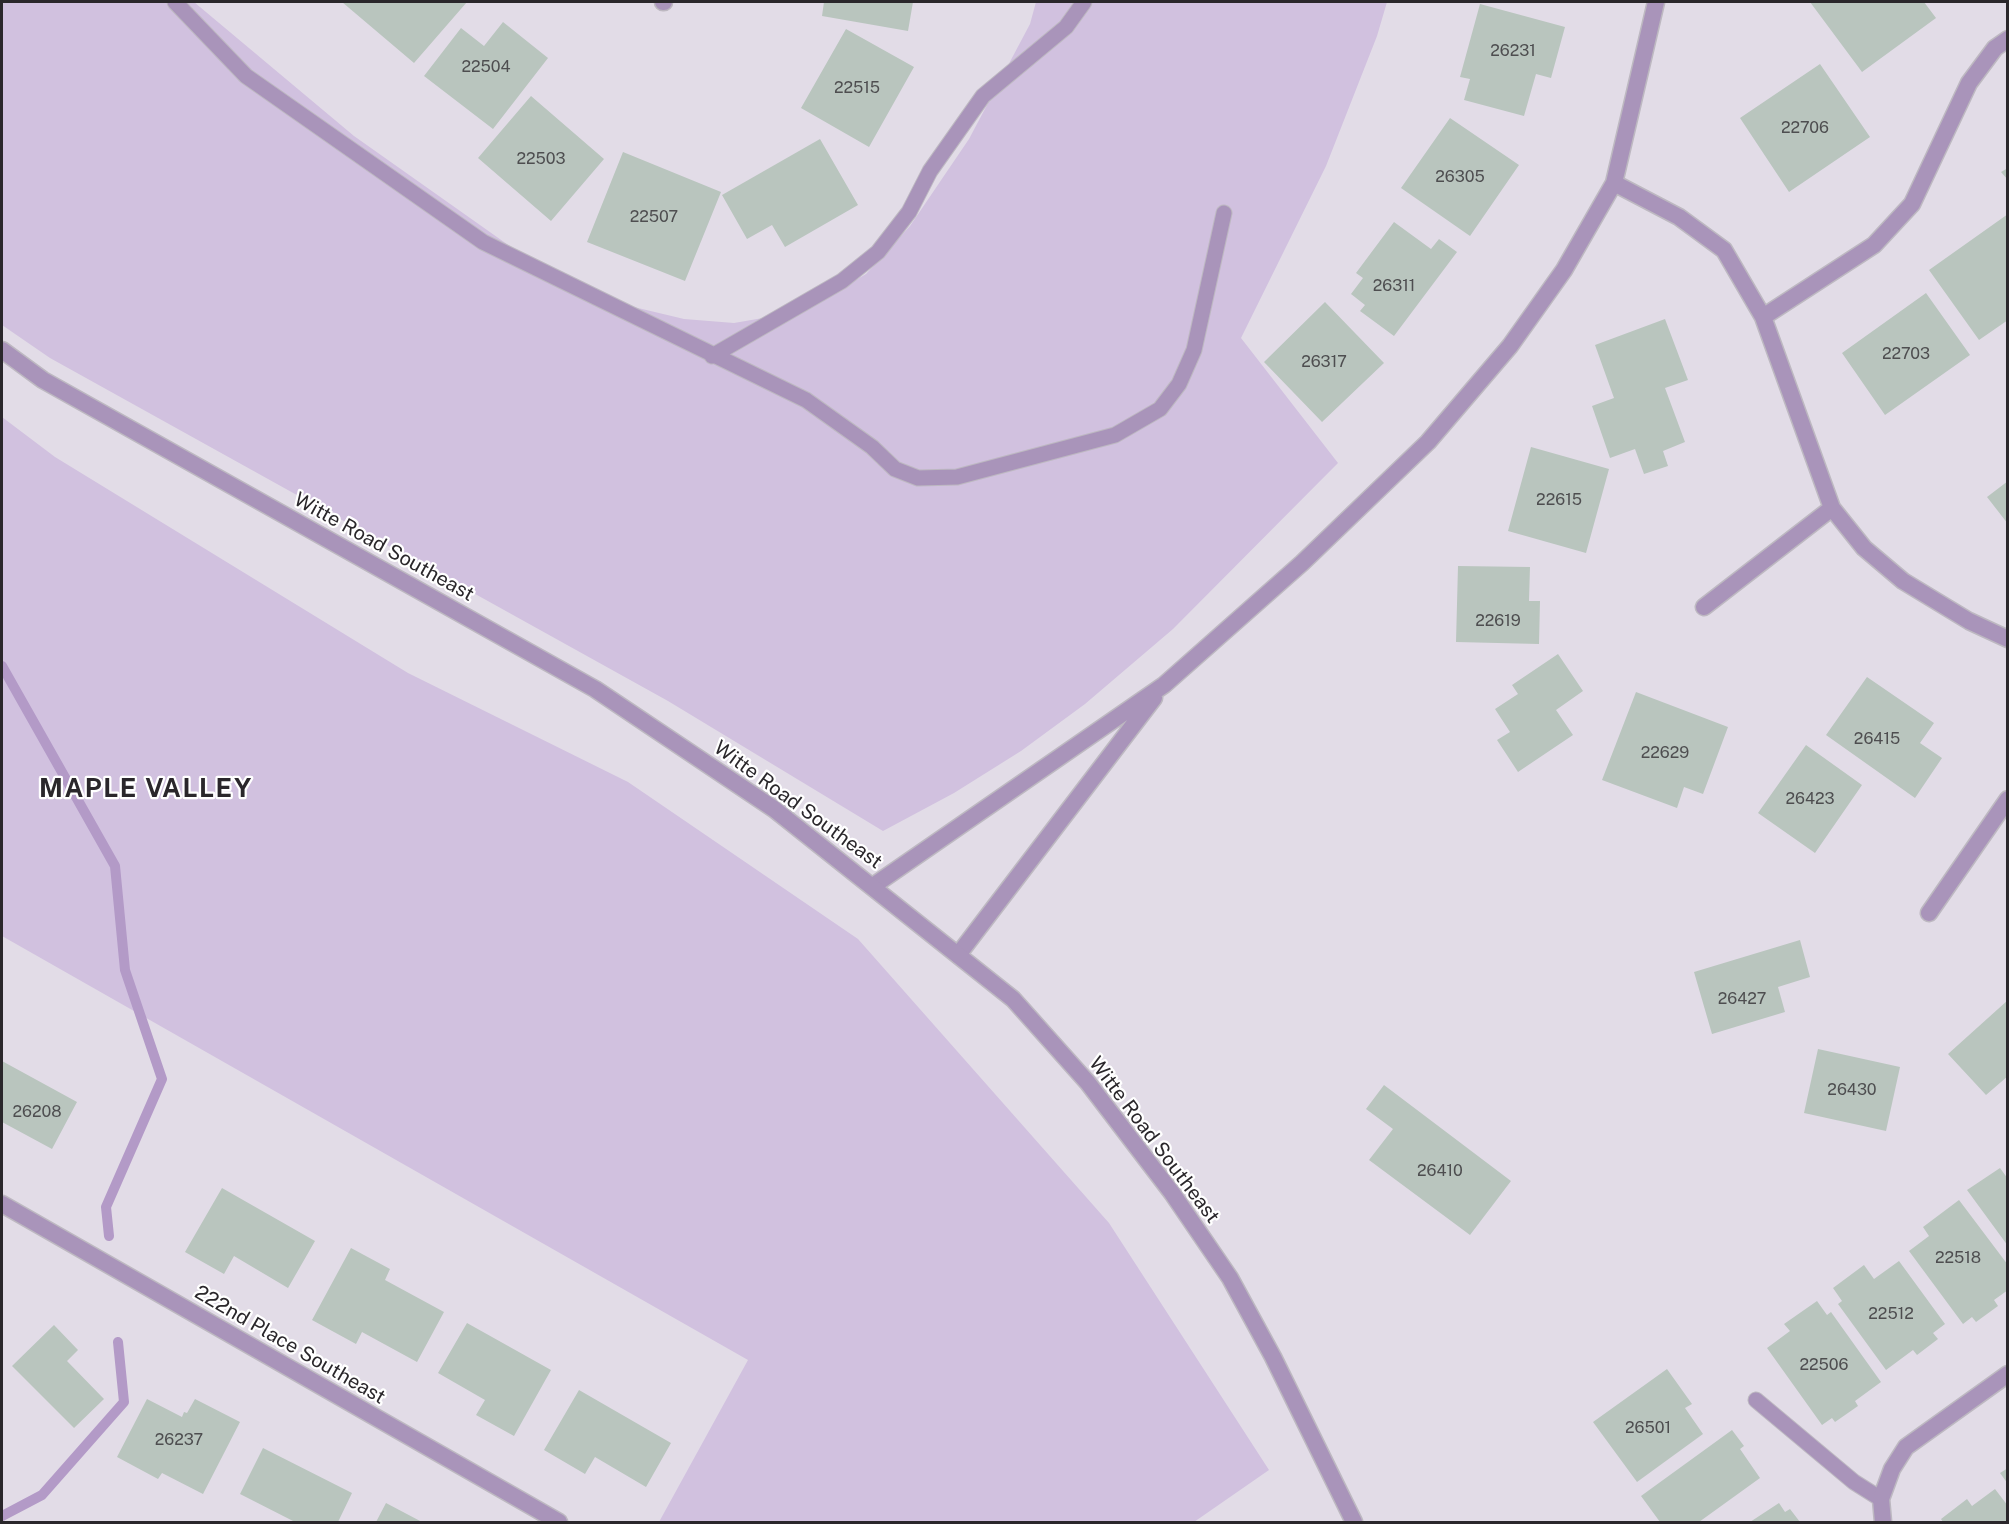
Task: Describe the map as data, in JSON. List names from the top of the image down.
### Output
{
  "streets": {
    "street": ["Witte Road Southeast", "222nd Place Southeast"]
  },
  "districts": ["MAPLE VALLEY"],
  "house_numbers": [
    "26231",
    "22504",
    "22515",
    "22706",
    "22503",
    "26305",
    "22507",
    "26311",
    "22703",
    "26317",
    "22615",
    "22619",
    "26415",
    "22629",
    "26423",
    "26427",
    "26430",
    "26208",
    "26410",
    "22518",
    "22512",
    "22506",
    "26501",
    "26237"
  ]
}
